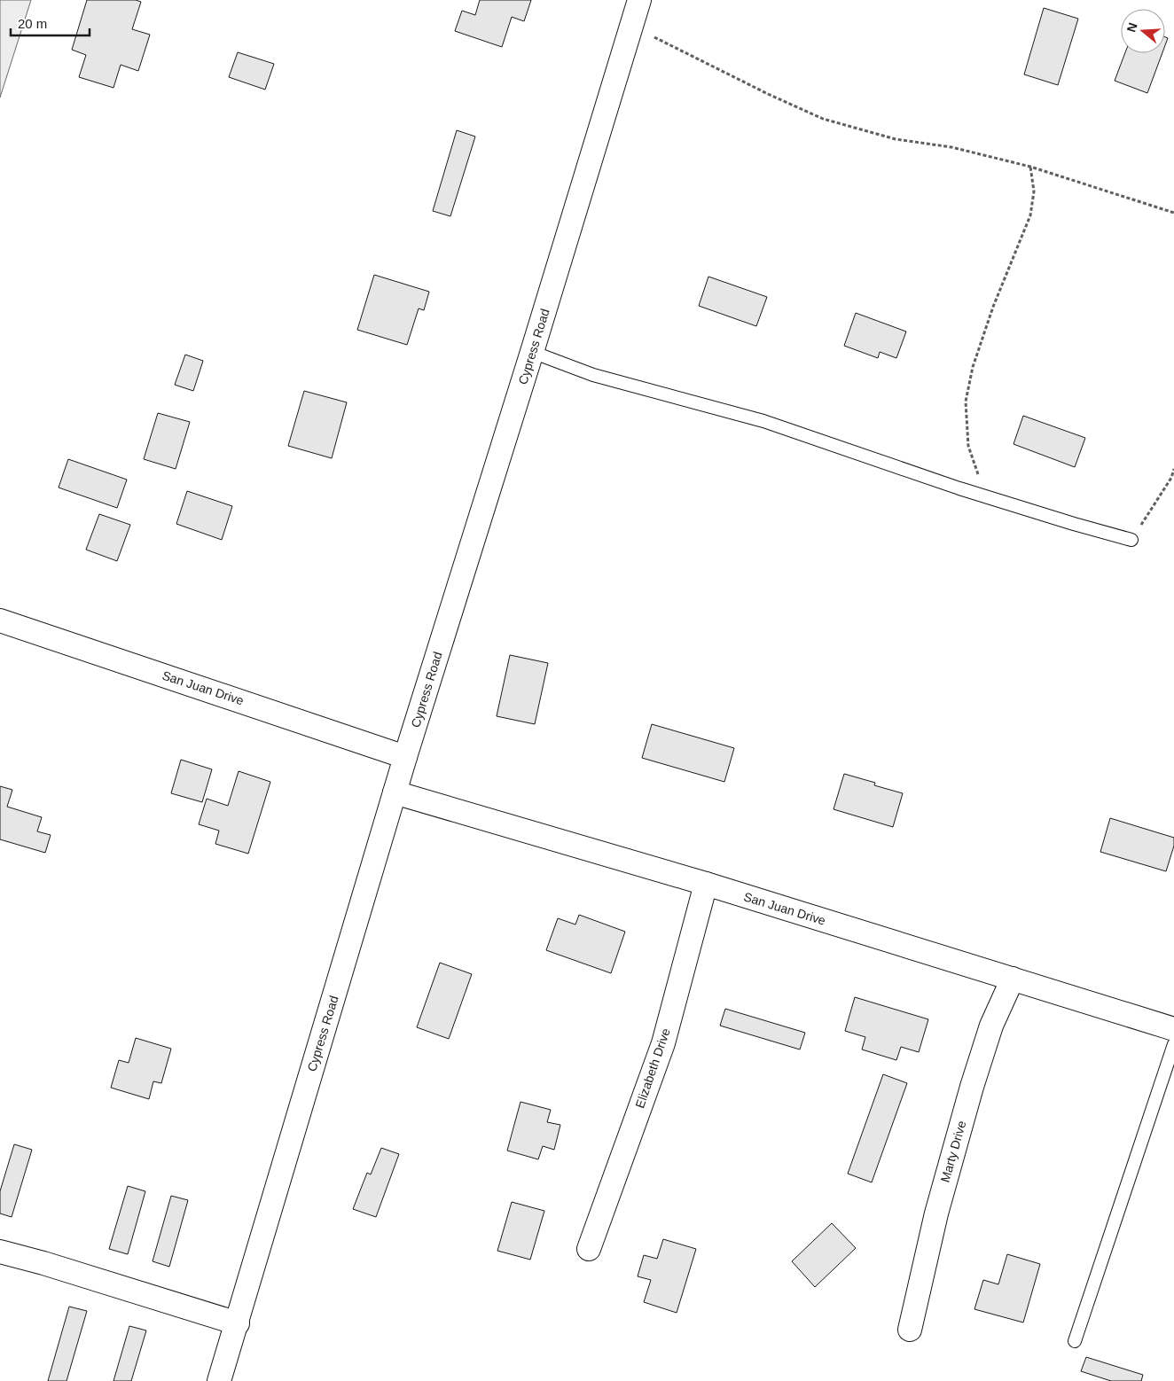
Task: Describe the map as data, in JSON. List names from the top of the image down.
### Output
{
  "streets": {
    "street": [
      "Cypress Road",
      "San Juan Drive",
      "Elizabeth Drive",
      "Marty Drive"
    ]
  },
  "crossings": [
    ["Cypress Road", "San Juan Drive"],
    ["San Juan Drive", "Elizabeth Drive"],
    ["San Juan Drive", "Marty Drive"]
  ],
  "scale_bar": "20 m",
  "north": "left"
}
